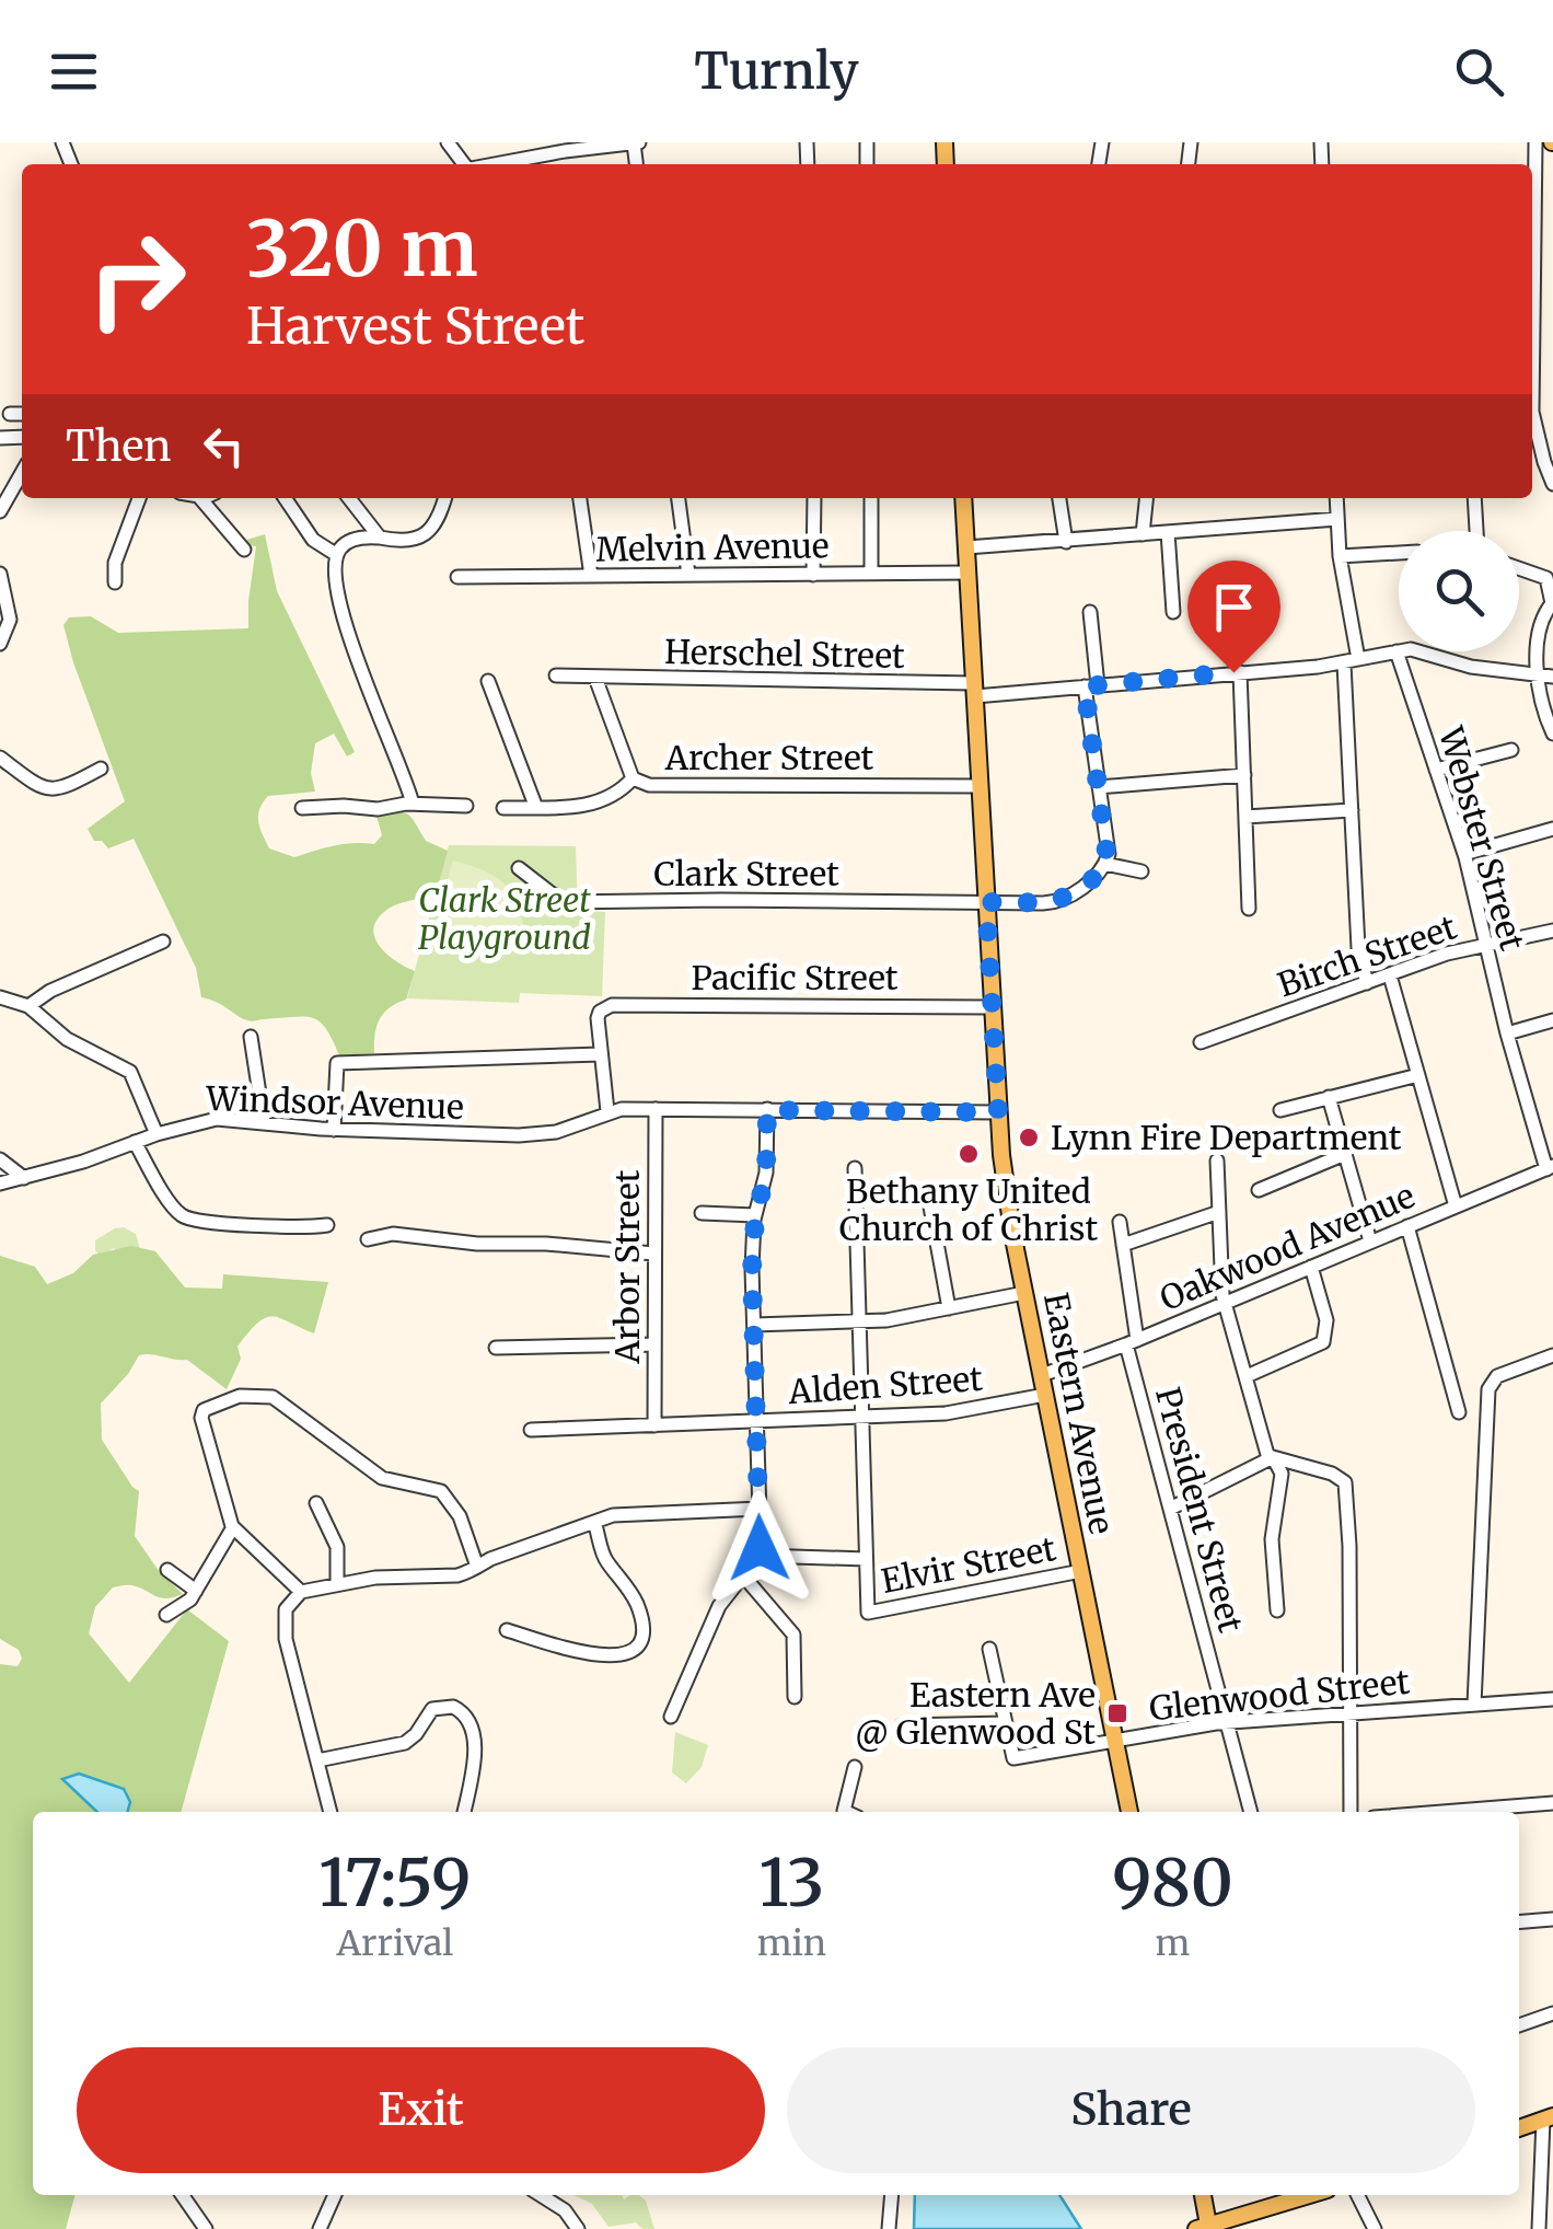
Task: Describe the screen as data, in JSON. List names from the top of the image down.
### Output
{
  "streets": {
    "main road": ["Eastern Avenue"],
    "street": [
      "Melvin Avenue",
      "Herschel Street",
      "Archer Street",
      "Webster Street",
      "Clark Street",
      "Birch Street",
      "Pacific Street",
      "Windsor Avenue",
      "Oakwood Avenue",
      "Arbor Street",
      "Alden Street",
      "President Street",
      "Elvir Street",
      "Glenwood Street"
    ]
  },
  "crossings": [
    ["Melvin Avenue", "Eastern Avenue"],
    ["Herschel Street", "Webster Street"],
    ["Herschel Street", "Eastern Avenue"],
    ["Archer Street", "Eastern Avenue"],
    ["Webster Street", "Birch Street"],
    ["Webster Street", "Oakwood Avenue"],
    ["Clark Street", "Eastern Avenue"],
    ["Pacific Street", "Eastern Avenue"],
    ["Windsor Avenue", "Arbor Street"],
    ["Windsor Avenue", "Eastern Avenue"],
    ["Oakwood Avenue", "Eastern Avenue"],
    ["Oakwood Avenue", "President Street"],
    ["Arbor Street", "Alden Street"],
    ["Alden Street", "Eastern Avenue"],
    ["Eastern Avenue", "Elvir Street"],
    ["Eastern Avenue", "Glenwood Street"],
    ["President Street", "Glenwood Street"]
  ],
  "parks": ["Clark Street Playground"],
  "places": {
    "other": ["Lynn Fire Department", "Bethany United Church of Christ"],
    "transit": ["Eastern Ave @ Glenwood St"]
  },
  "page": {
    "header": "Turnly",
    "turn": ["320 m", "Harvest Street"],
    "then": "Then",
    "eta": [
      "17:59",
      "Arrival",
      "13",
      "min",
      "980",
      "m"
    ],
    "buttons": ["Exit", "Share"]
  }
}
